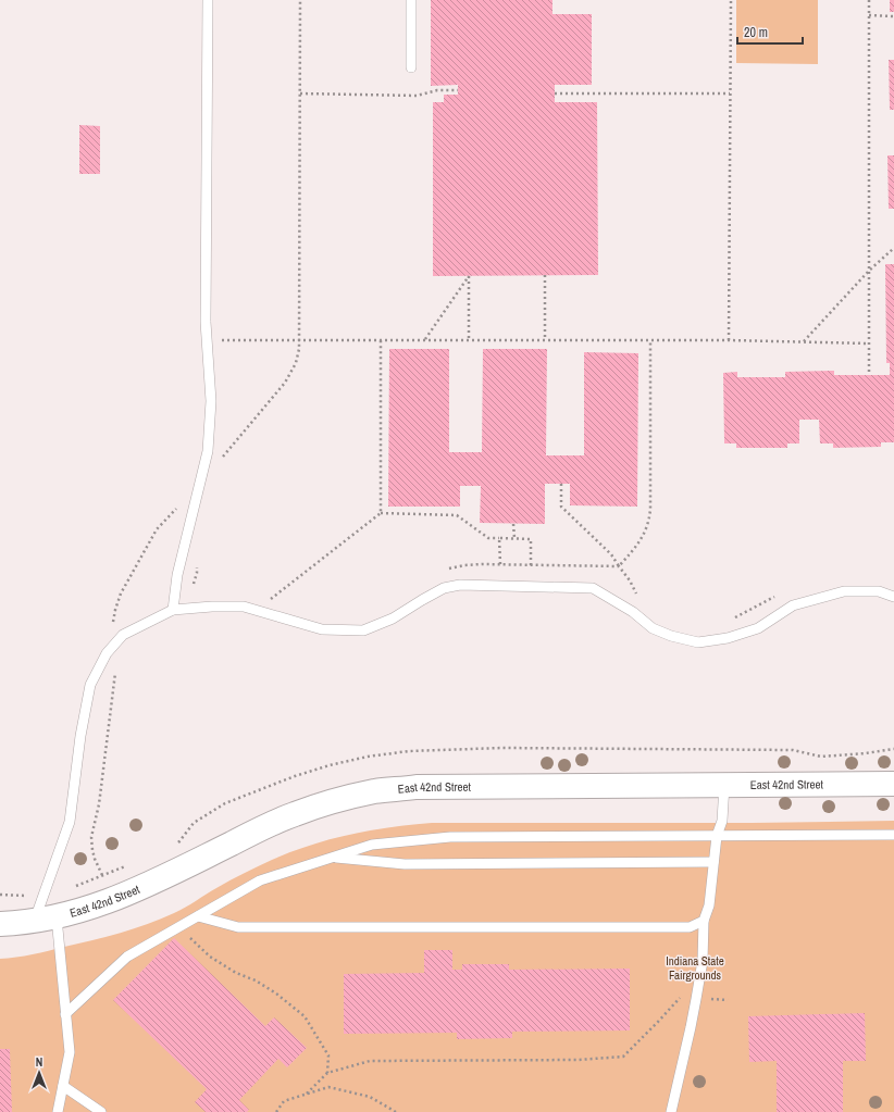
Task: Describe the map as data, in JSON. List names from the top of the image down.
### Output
{
  "streets": {
    "street": ["East 42nd Street"]
  },
  "parks": ["Indiana State Fairgrounds"],
  "scale_bar": "20 m",
  "north": "top"
}
